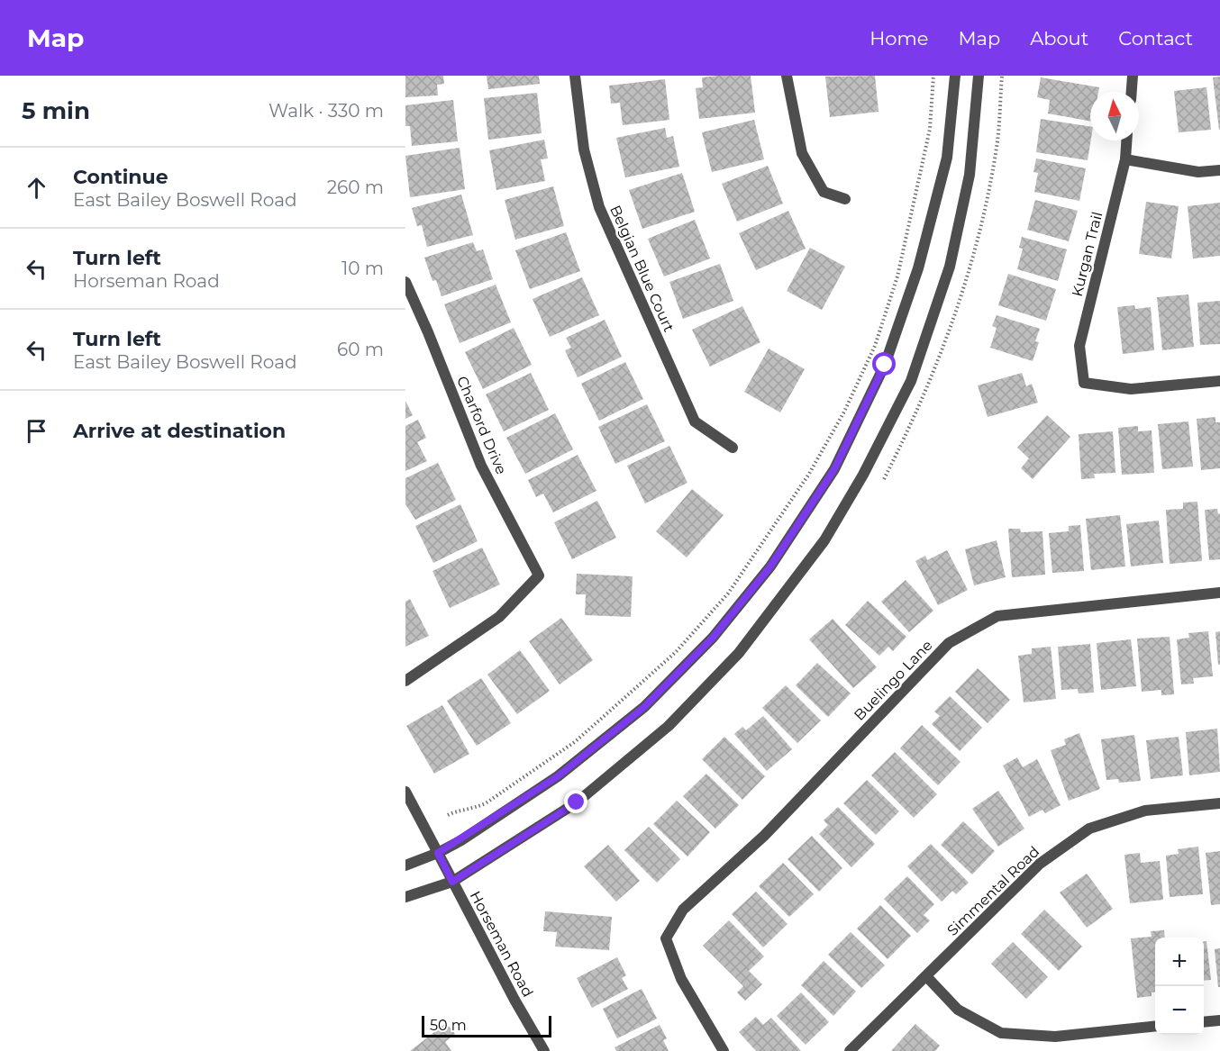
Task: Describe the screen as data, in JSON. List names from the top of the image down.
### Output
{
  "streets": {
    "street": [
      "Kurgan Trail",
      "Belgian Blue Court",
      "Charford Drive",
      "Buelingo Lane",
      "Simmental Road",
      "Horseman Road"
    ]
  },
  "scale_bar": "50 m",
  "north": "top",
  "page": {
    "header": "Map",
    "nav": [
      "Home",
      "Map",
      "About",
      "Contact"
    ],
    "heading": ["5 min", "Walk · 330 m"],
    "list": [
      ["Continue", "East Bailey Boswell Road", "260 m"],
      ["Turn left", "Horseman Road", "10 m"],
      ["Turn left", "East Bailey Boswell Road", "60 m"],
      "Arrive at destination"
    ],
    "map_buttons": ["+", "−"],
    "scale": "50 m"
  }
}
